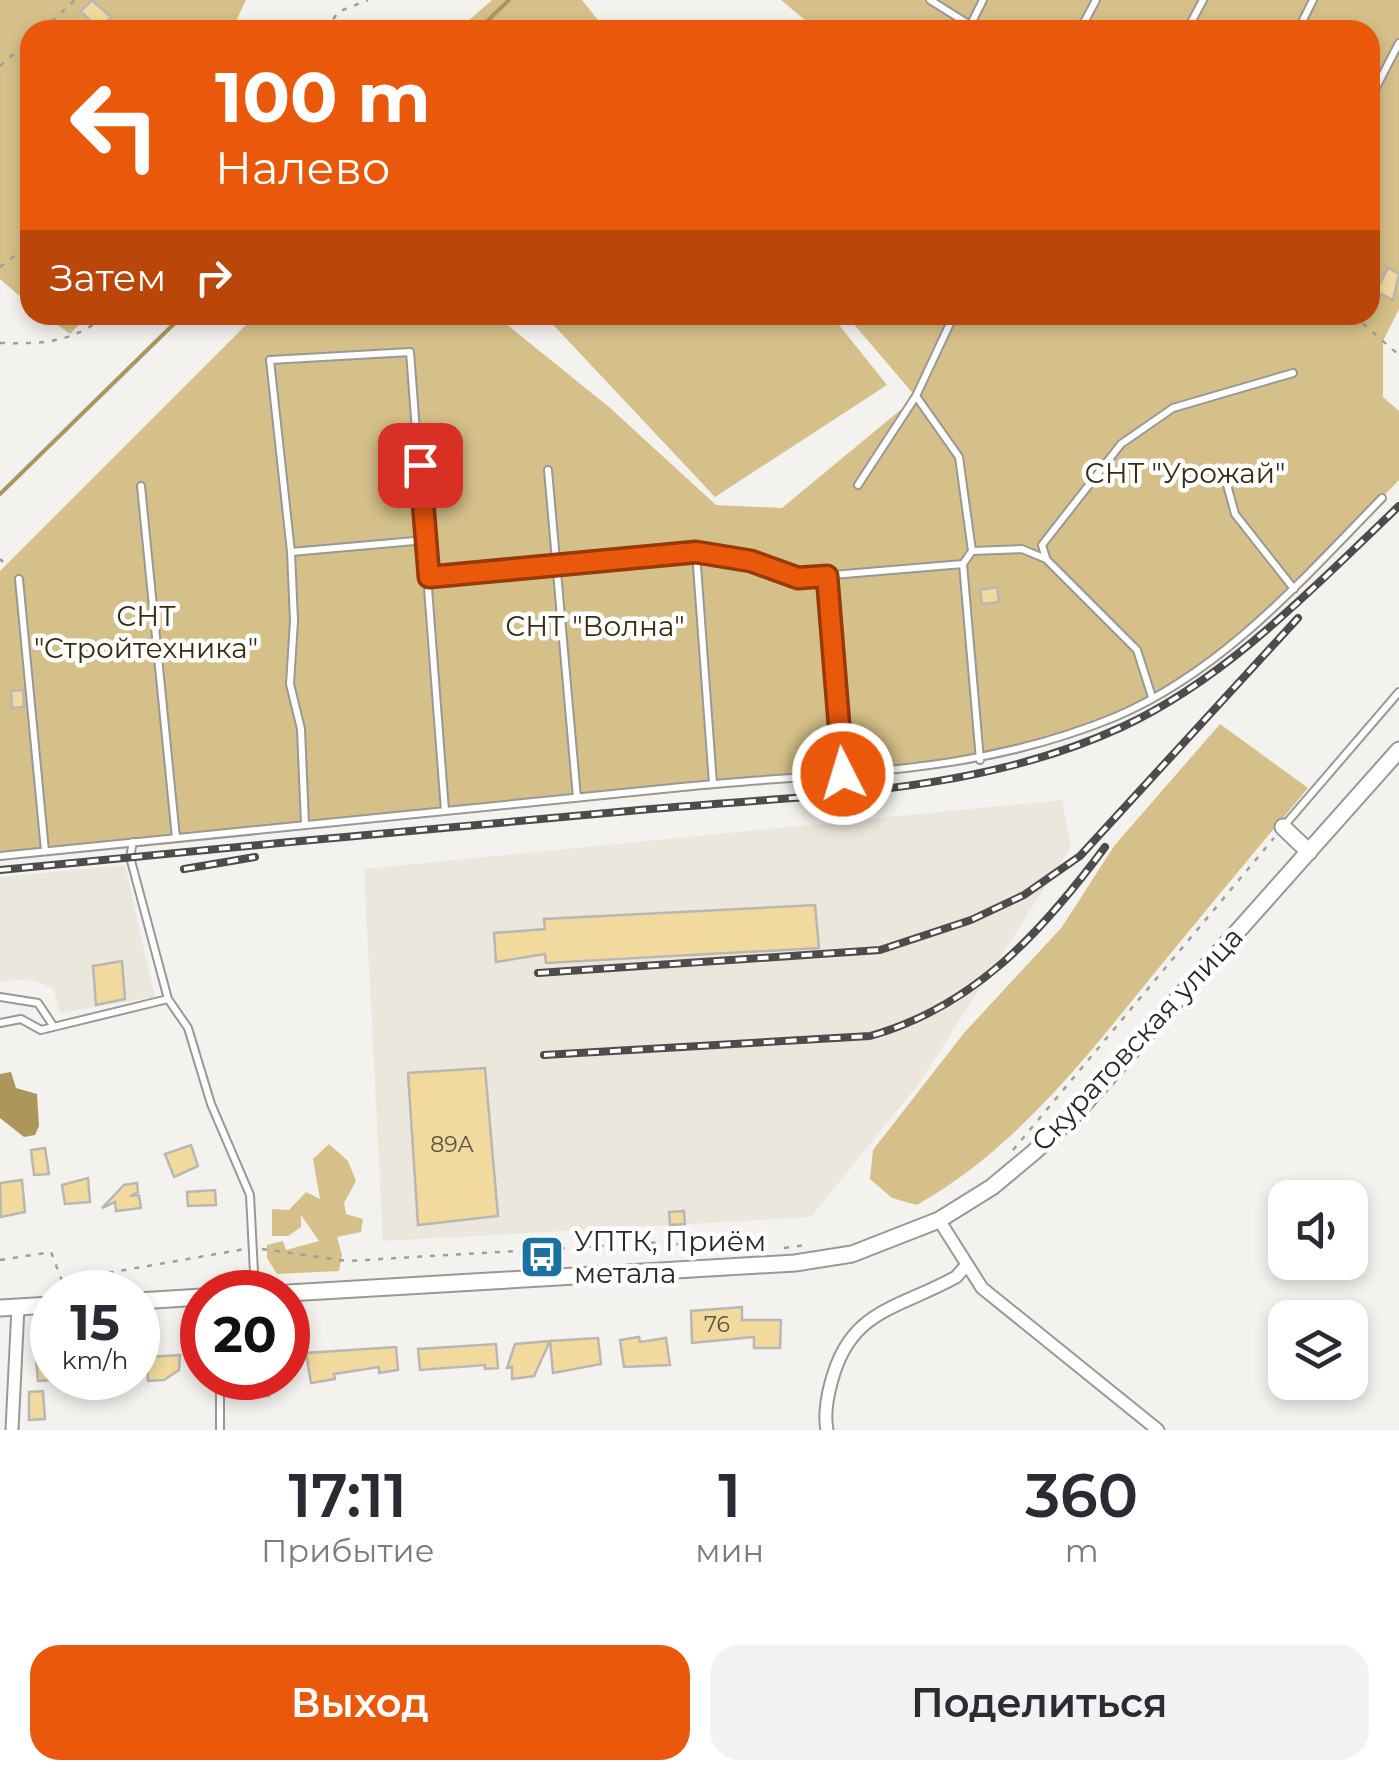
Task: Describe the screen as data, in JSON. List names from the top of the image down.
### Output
{
  "streets": {
    "street": ["Скуратовская улица"]
  },
  "parks": ["СНТ \"Урожай\"", "СНТ \"Стройтехника\"", "СНТ \"Волна\""],
  "places": {
    "bus stop": ["УПТК, Приём метала"]
  },
  "house_numbers": ["89А", "76"],
  "page": {
    "turn": ["100 m", "Налево"],
    "then": "Затем",
    "speed": "15 km/h",
    "limit": "20",
    "eta": [
      "17:11",
      "Прибытие",
      "1",
      "мин",
      "360",
      "m"
    ],
    "buttons": ["Выход", "Поделиться"]
  }
}
